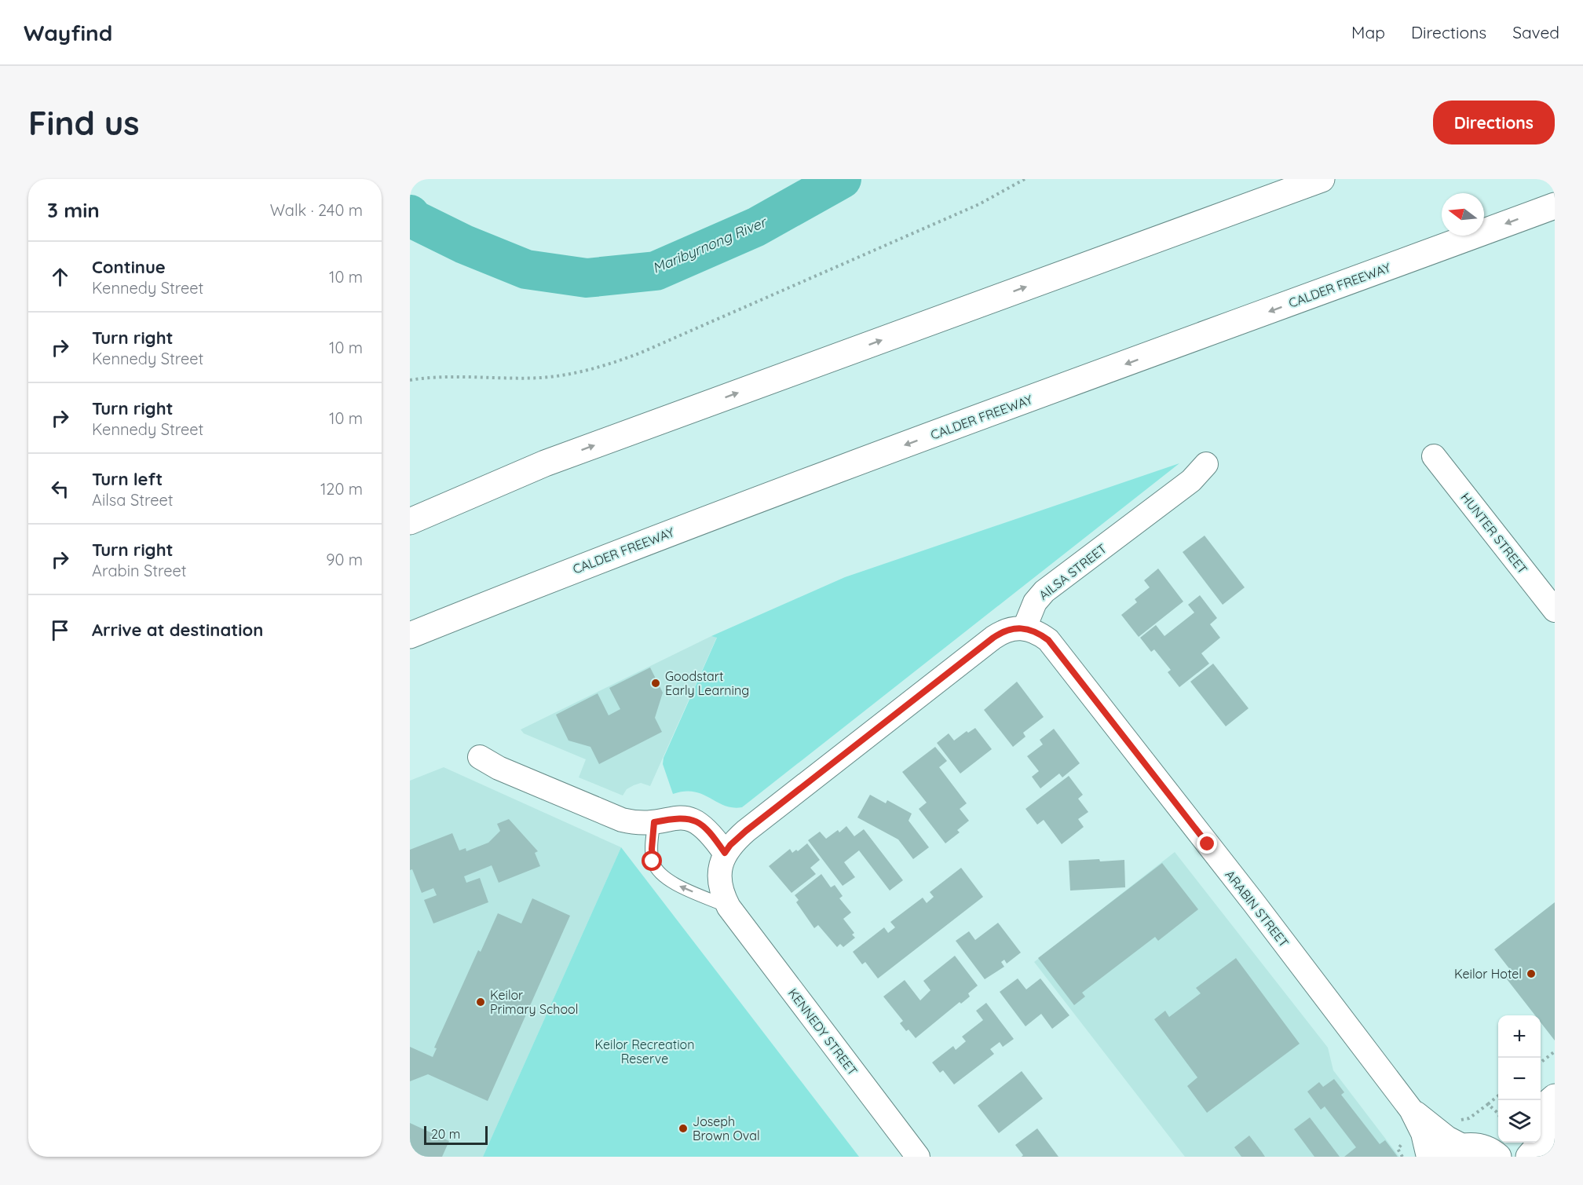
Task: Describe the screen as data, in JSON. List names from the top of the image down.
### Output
{
  "streets": {
    "main road": ["CALDER FREEWAY"],
    "street": [
      "HUNTER STREET",
      "AILSA STREET",
      "ARABIN STREET",
      "KENNEDY STREET"
    ]
  },
  "crossings": [
    ["AILSA STREET", "ARABIN STREET"]
  ],
  "water": ["Maribyrnong River"],
  "parks": ["Keilor Recreation Reserve"],
  "places": [
    "Goodstart Early Learning",
    "Keilor Hotel",
    "Keilor Primary School",
    "Joseph Brown Oval"
  ],
  "scale_bar": "20 m",
  "north": "left",
  "page": {
    "header": "Wayfind",
    "nav": ["Map", "Directions", "Saved"],
    "buttons": "Directions",
    "title": "Find us",
    "heading": ["3 min", "Walk · 240 m"],
    "list": [
      ["Continue", "Kennedy Street", "10 m"],
      ["Turn right", "Kennedy Street", "10 m"],
      ["Turn right", "Kennedy Street", "10 m"],
      ["Turn left", "Ailsa Street", "120 m"],
      ["Turn right", "Arabin Street", "90 m"],
      "Arrive at destination"
    ],
    "map_buttons": ["+", "−"],
    "scale": "20 m"
  }
}
